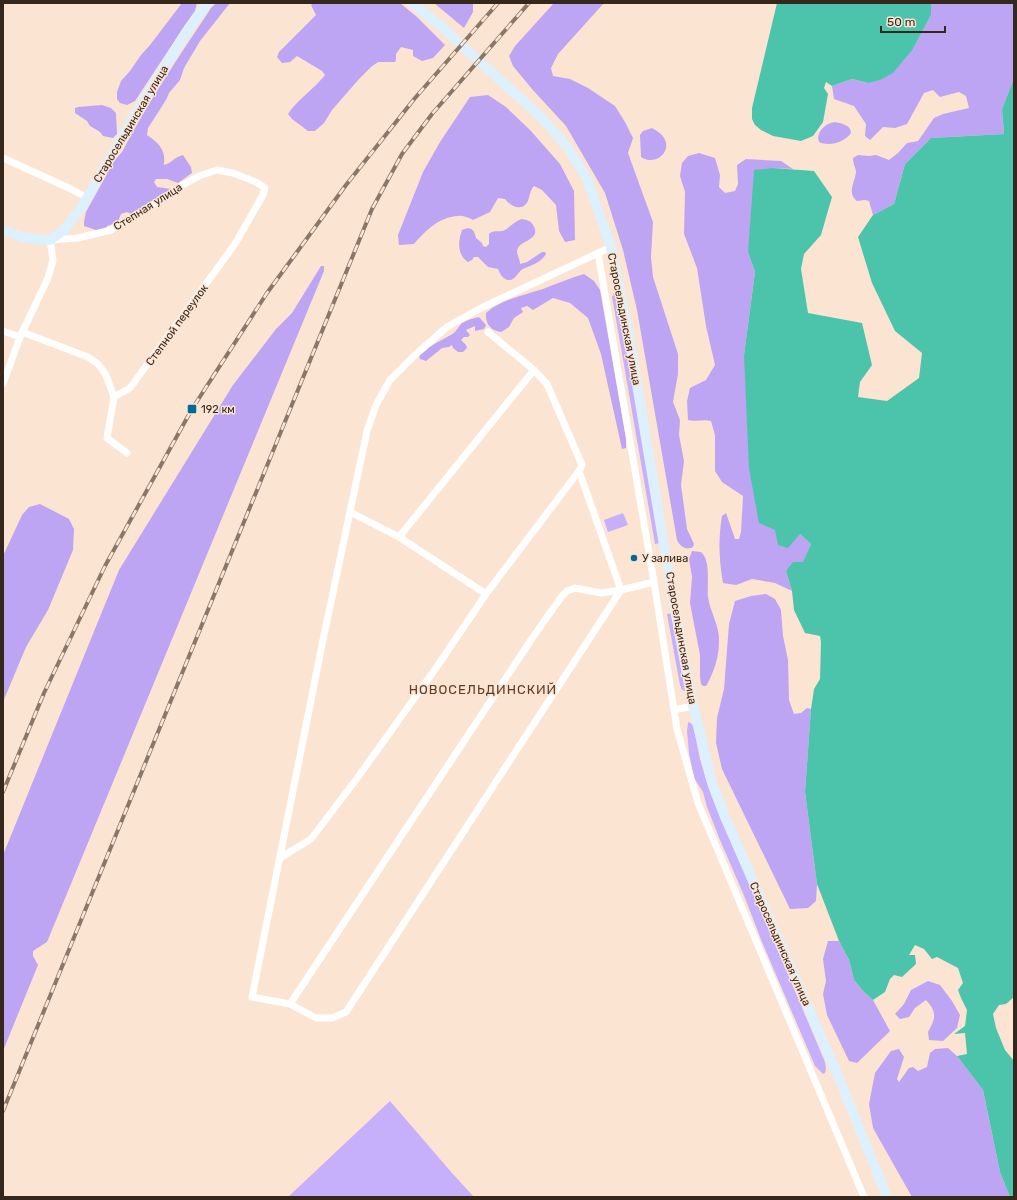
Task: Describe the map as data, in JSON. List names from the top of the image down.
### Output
{
  "streets": {
    "main road": ["Старосельдинская улица", "Степная улица"],
    "street": ["Степной переулок"]
  },
  "crossings": [
    ["Старосельдинская улица", "Степная улица"],
    ["Степная улица", "Степной переулок"]
  ],
  "districts": ["НОВОСЕЛЬДИНСКИЙ"],
  "places": {
    "transit": ["192 км"],
    "other": ["У залива"]
  },
  "scale_bar": "50 m"
}
